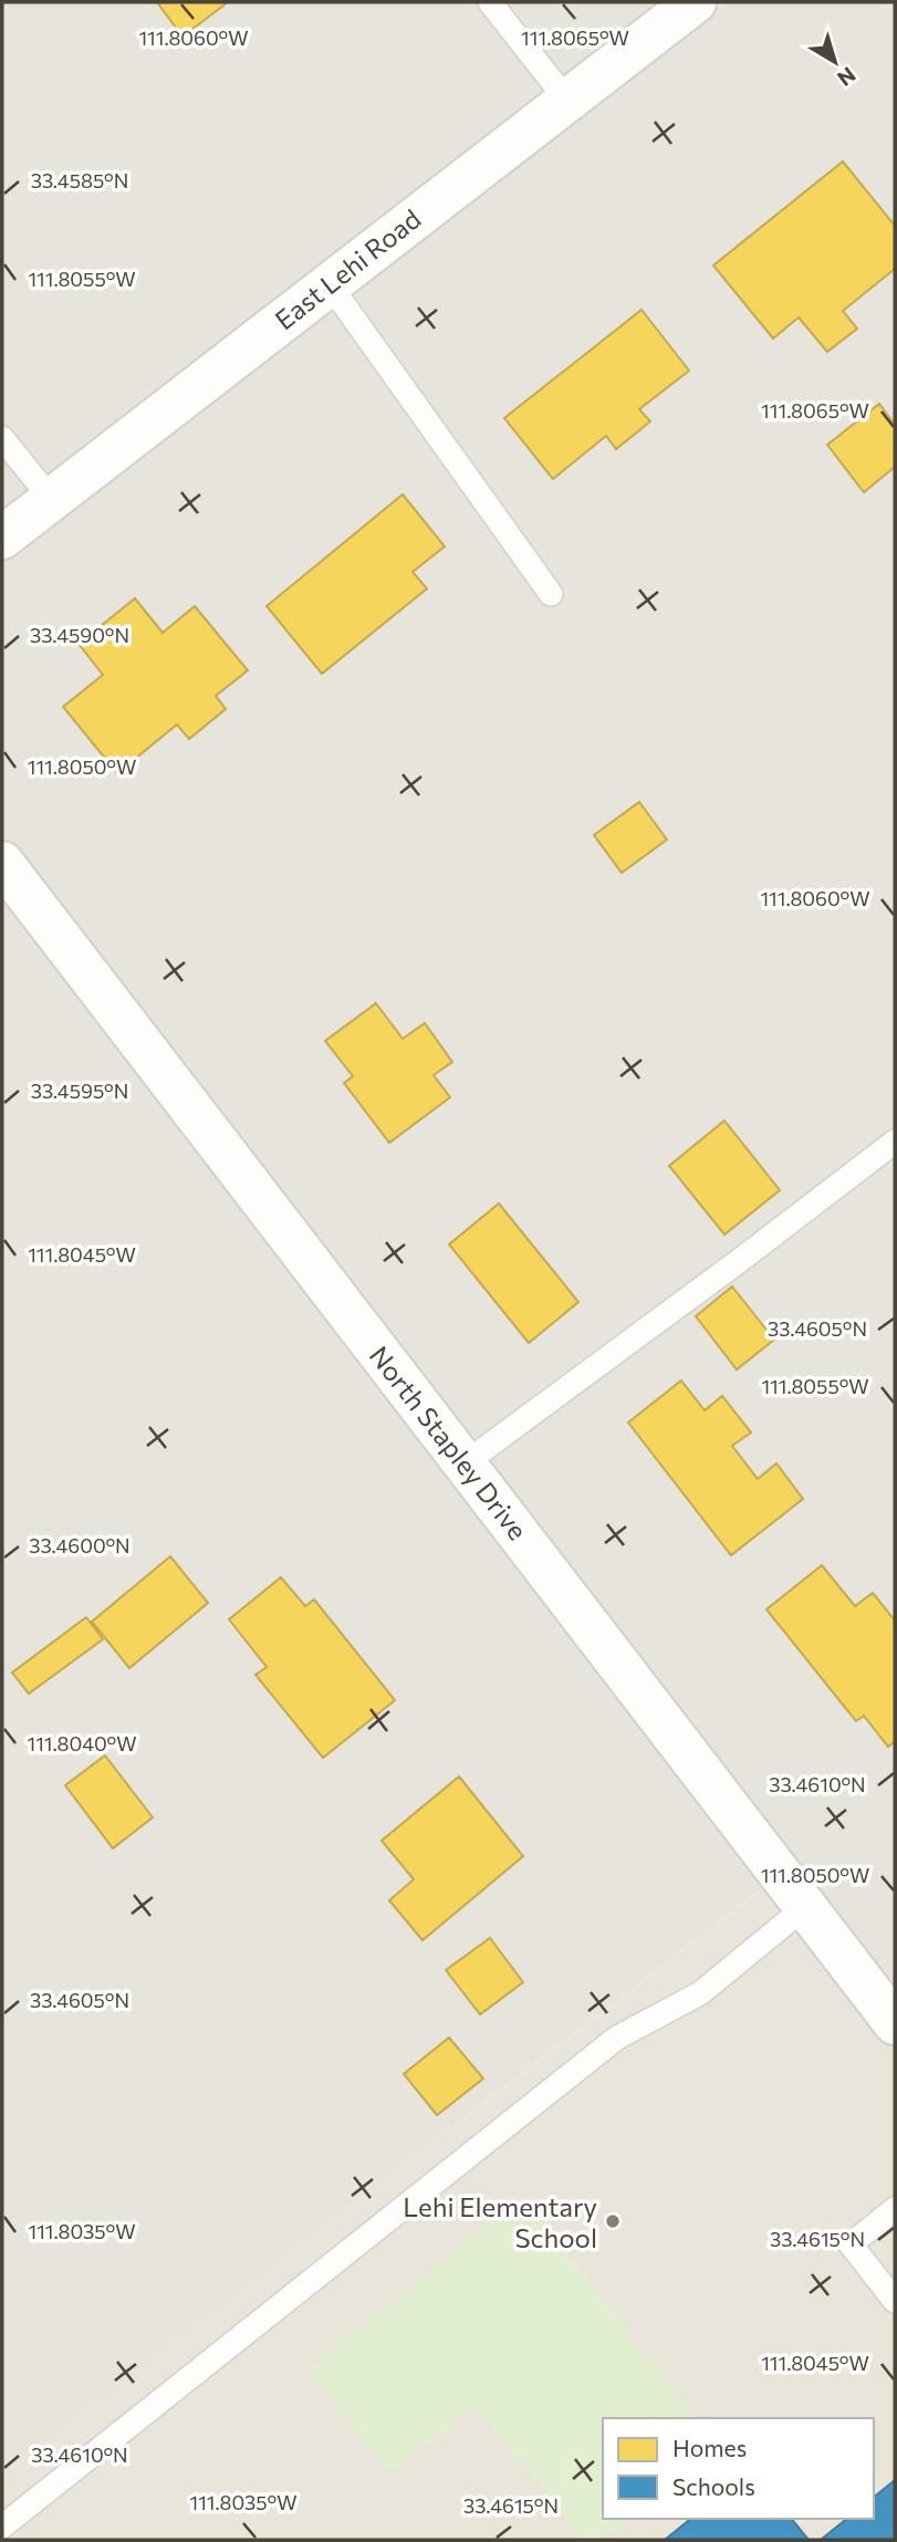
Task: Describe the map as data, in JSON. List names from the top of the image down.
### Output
{
  "streets": {
    "street": ["East Lehi Road", "North Stapley Drive"]
  },
  "places": ["Lehi Elementary School"],
  "legend": ["Homes", "Schools"],
  "north": "bottom right",
  "coordinates": [
    "111.8060°W",
    "111.8065°W",
    "33.4585°N",
    "111.8055°W",
    "33.4590°N",
    "111.8050°W",
    "33.4595°N",
    "111.8045°W",
    "33.4605°N",
    "33.4600°N",
    "111.8040°W",
    "33.4610°N",
    "111.8035°W",
    "33.4615°N"
  ]
}
